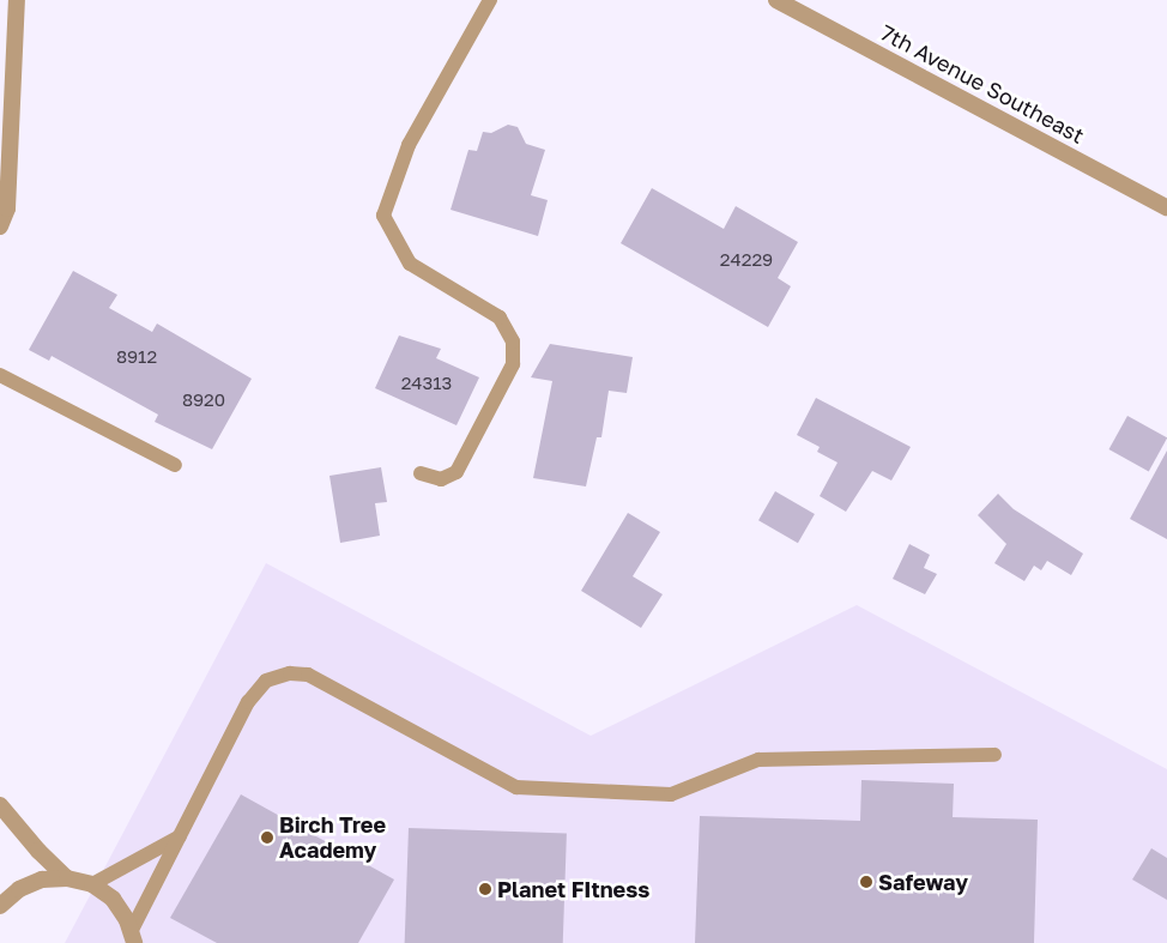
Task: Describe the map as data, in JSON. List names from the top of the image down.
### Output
{
  "streets": {
    "street": ["7th Avenue Southeast"]
  },
  "places": ["Birch Tree Academy", "Safeway", "Planet FItness"],
  "house_numbers": [
    "24229",
    "8912",
    "24313",
    "8920"
  ]
}
